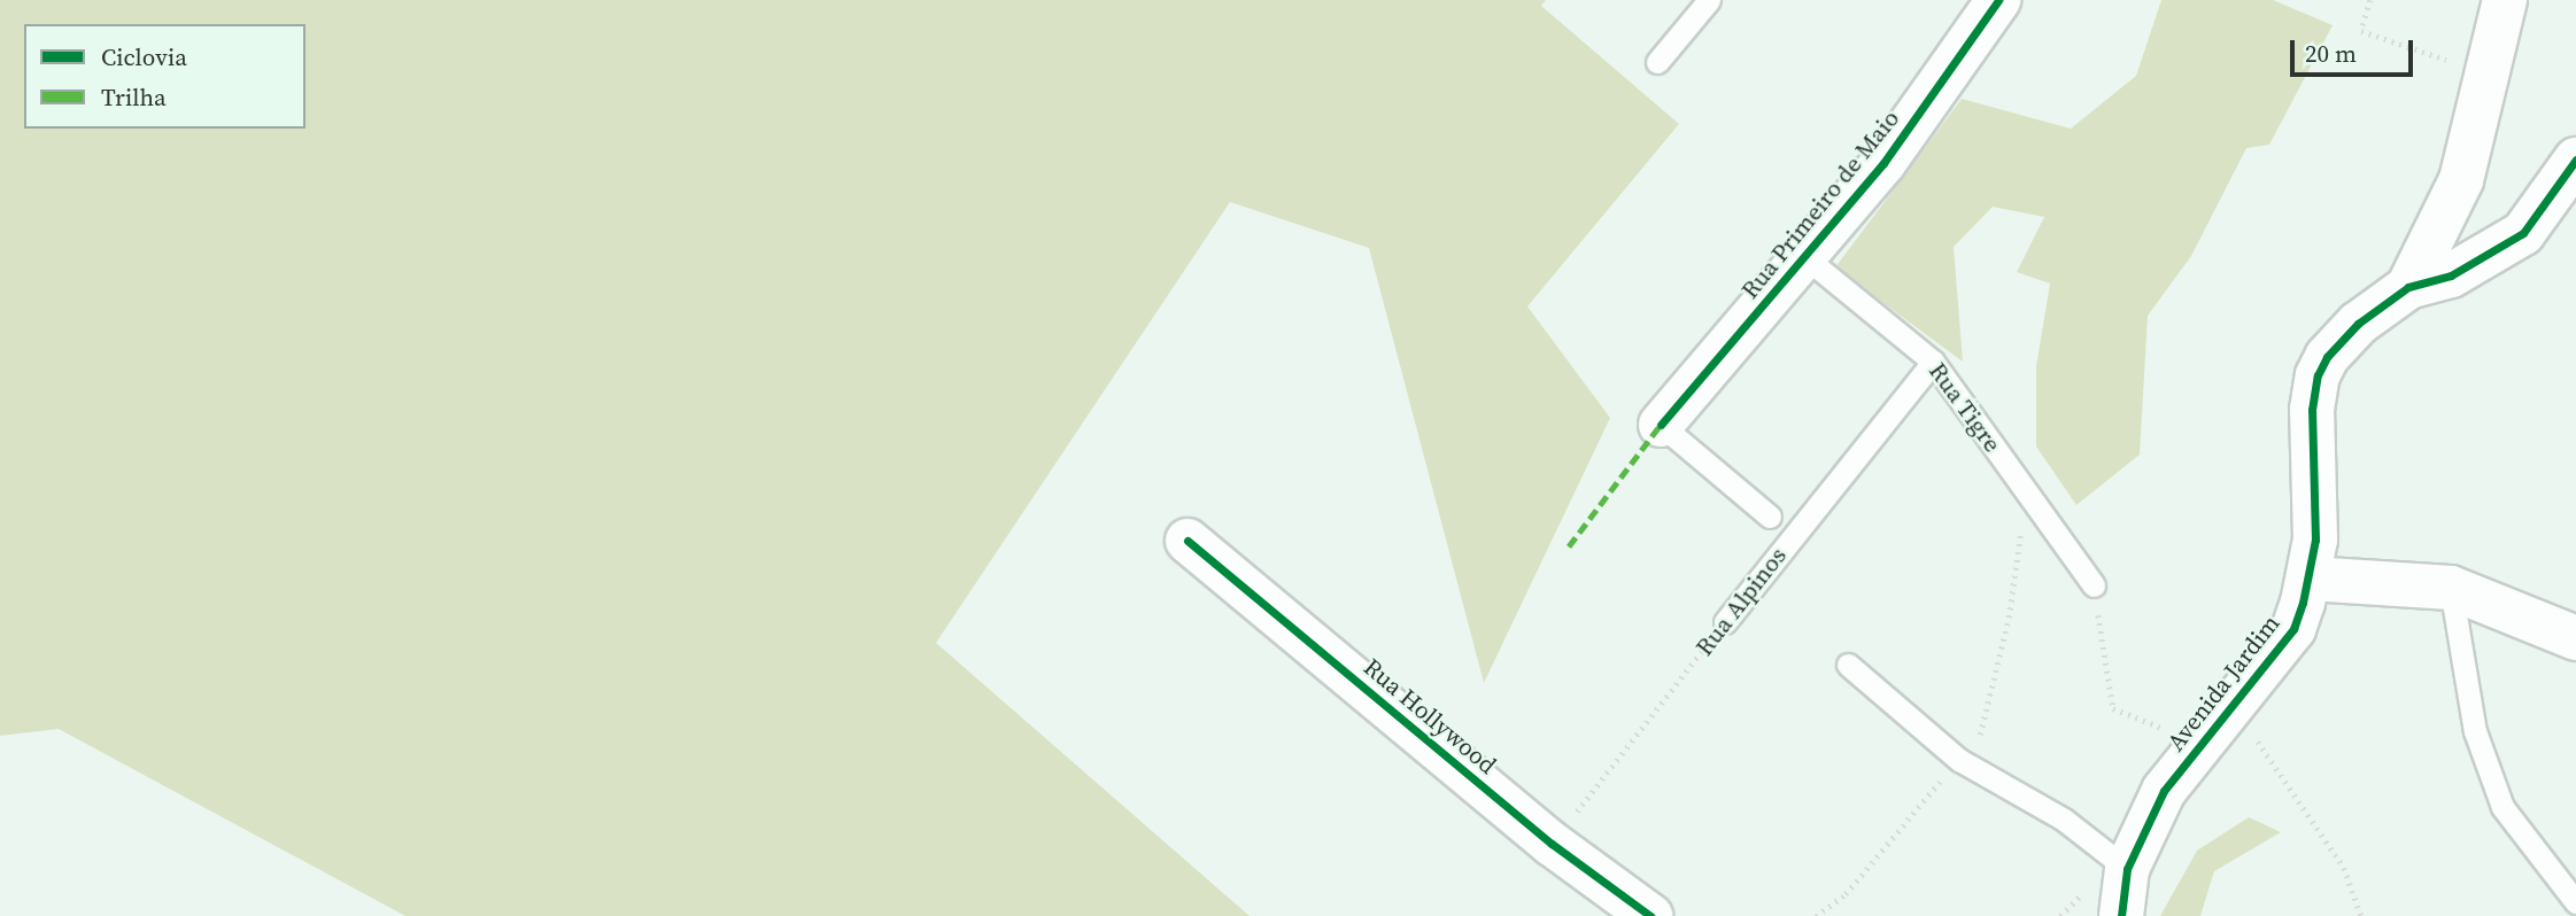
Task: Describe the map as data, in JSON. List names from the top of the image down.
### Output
{
  "streets": {
    "street": ["Rua Primeiro de Maio", "Avenida Jardim", "Rua Hollywood"],
    "lane": ["Rua Tigre", "Rua Alpinos"]
  },
  "crossings": [
    ["Rua Primeiro de Maio", "Rua Tigre"],
    ["Rua Tigre", "Rua Alpinos"],
    ["Rua Alpinos", "Rua Hollywood"]
  ],
  "legend": ["Ciclovia", "Trilha"],
  "scale_bar": "20 m"
}
